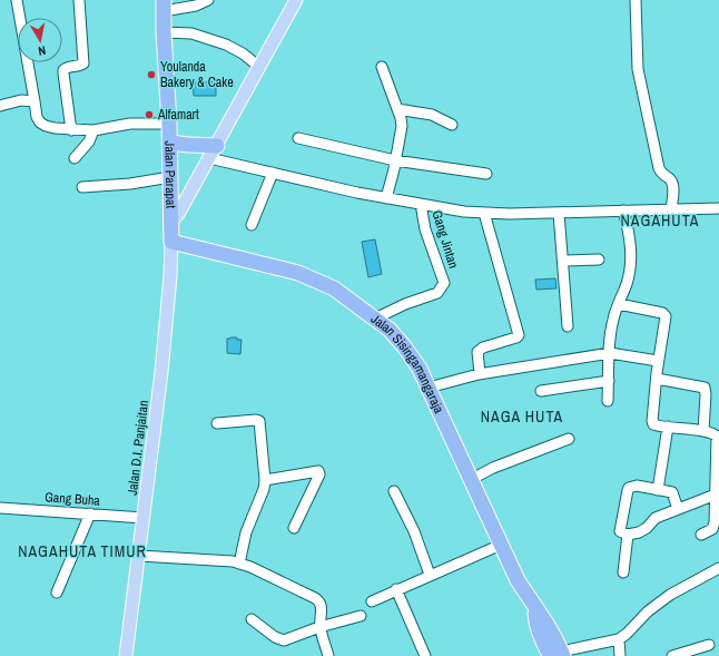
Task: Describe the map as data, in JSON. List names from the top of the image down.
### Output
{
  "streets": {
    "highway": ["Jalan Parapat", "Jalan Sisingamangaraja"],
    "main road": ["Jalan D.I. Panjaitan"],
    "street": ["Gang Jintan", "Gang Buha"]
  },
  "crossings": [
    ["Jalan Parapat", "Jalan Sisingamangaraja"],
    ["Jalan Parapat", "Jalan D.I. Panjaitan"],
    ["Gang Jintan", "Jalan Sisingamangaraja"],
    ["Jalan Sisingamangaraja", "Jalan D.I. Panjaitan"],
    ["Jalan D.I. Panjaitan", "Gang Buha"]
  ],
  "districts": ["NAGAHUTA", "NAGA HUTA", "NAGAHUTA TIMUR"],
  "places": ["Youlanda Bakery & Cake", "Alfamart"],
  "north": "bottom"
}
